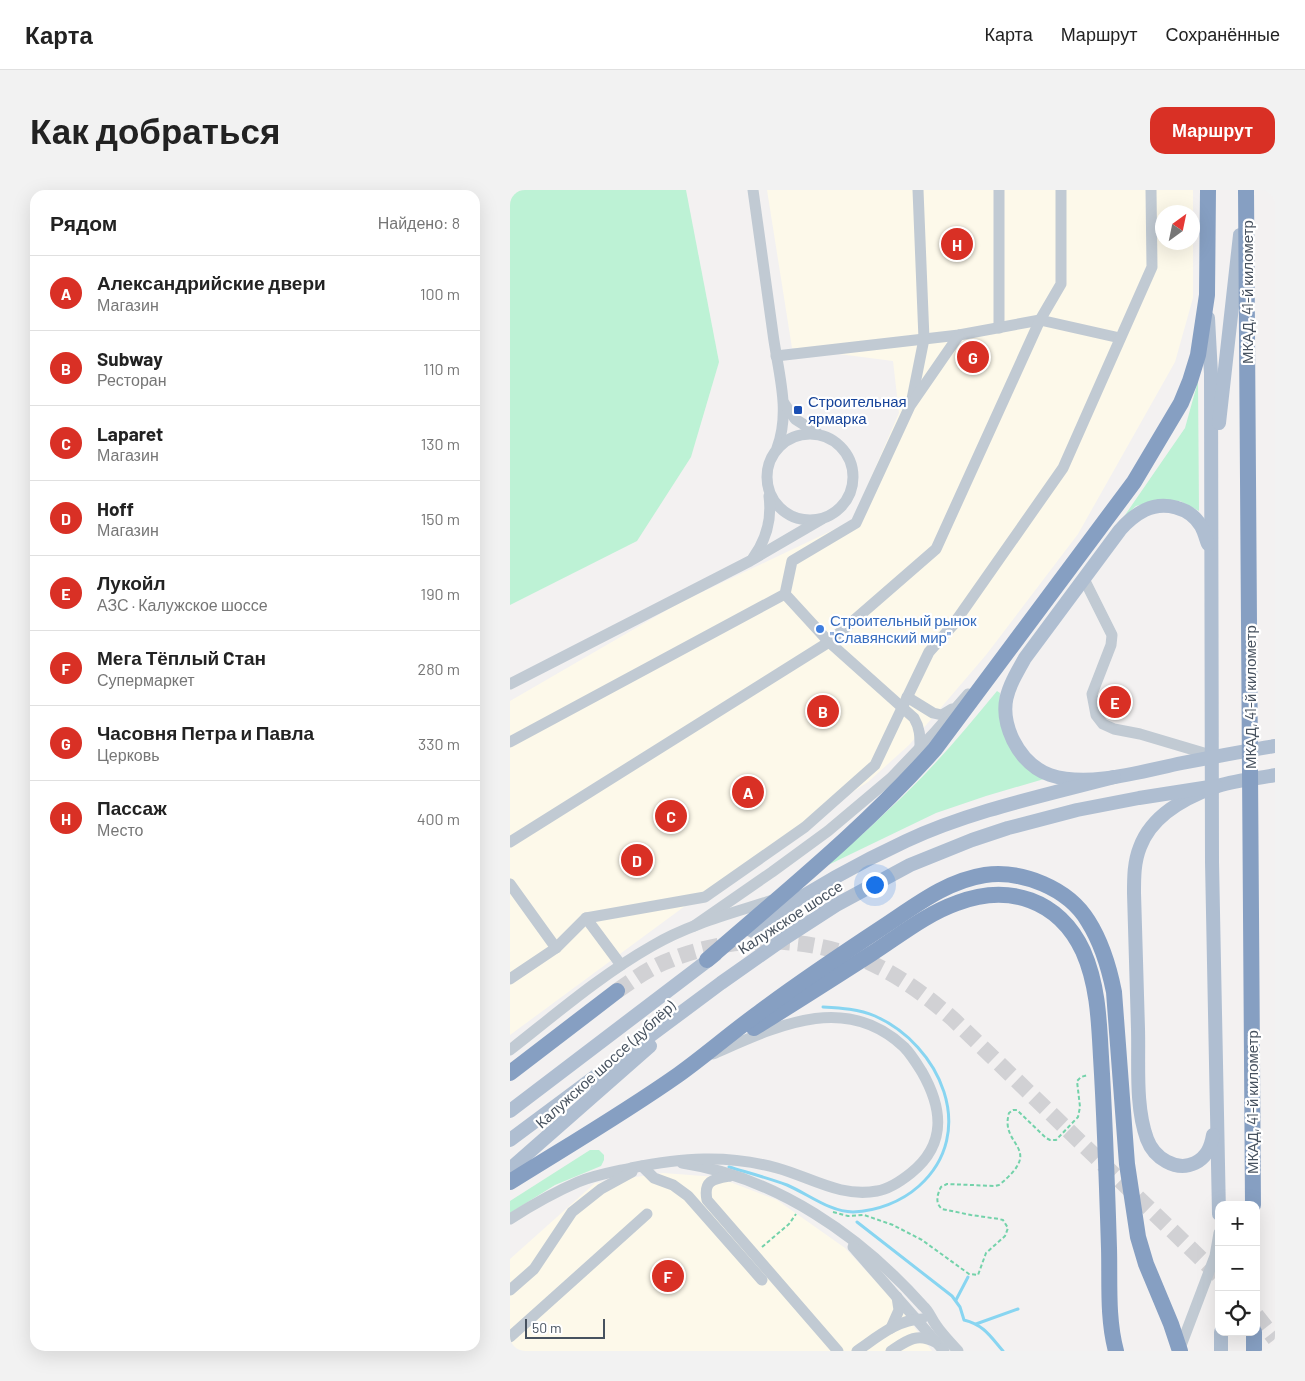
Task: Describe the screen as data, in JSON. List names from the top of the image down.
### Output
{
  "streets": {
    "highway": ["МКАД, 41-й километр"],
    "main road": ["Калужское шоссе", "Калужское шоссе (дублёр)"]
  },
  "crossings": [
    ["Калужское шоссе", "Калужское шоссе (дублёр)"]
  ],
  "places": {
    "transit": ["Строительная ярмарка"],
    "other": ["Строительный рынок \"Славянский мир\""]
  },
  "scale_bar": "50 m",
  "north": "top right",
  "page": {
    "header": "Карта",
    "nav": ["Карта", "Маршрут", "Сохранённые"],
    "buttons": "Маршрут",
    "title": "Как добраться",
    "heading": ["Рядом", "Найдено: 8"],
    "pins": [
      "H",
      "G",
      "E",
      "B",
      "A",
      "C",
      "D",
      "F"
    ],
    "list": [
      {
        "mark": "A",
        "name": "Александрийские двери",
        "note": "Магазин",
        "value": "100 m"
      },
      {
        "mark": "B",
        "name": "Subway",
        "note": "Ресторан",
        "value": "110 m"
      },
      {
        "mark": "C",
        "name": "Laparet",
        "note": "Магазин",
        "value": "130 m"
      },
      {
        "mark": "D",
        "name": "Hoff",
        "note": "Магазин",
        "value": "150 m"
      },
      {
        "mark": "E",
        "name": "Лукойл",
        "note": "АЗС · Калужское шоссе",
        "value": "190 m"
      },
      {
        "mark": "F",
        "name": "Мега Тёплый Cтан",
        "note": "Супермаркет",
        "value": "280 m"
      },
      {
        "mark": "G",
        "name": "Часовня Петра и Павла",
        "note": "Церковь",
        "value": "330 m"
      },
      {
        "mark": "H",
        "name": "Пассаж",
        "note": "Место",
        "value": "400 m"
      }
    ],
    "map_buttons": ["+", "−"],
    "scale": "50 m"
  }
}
